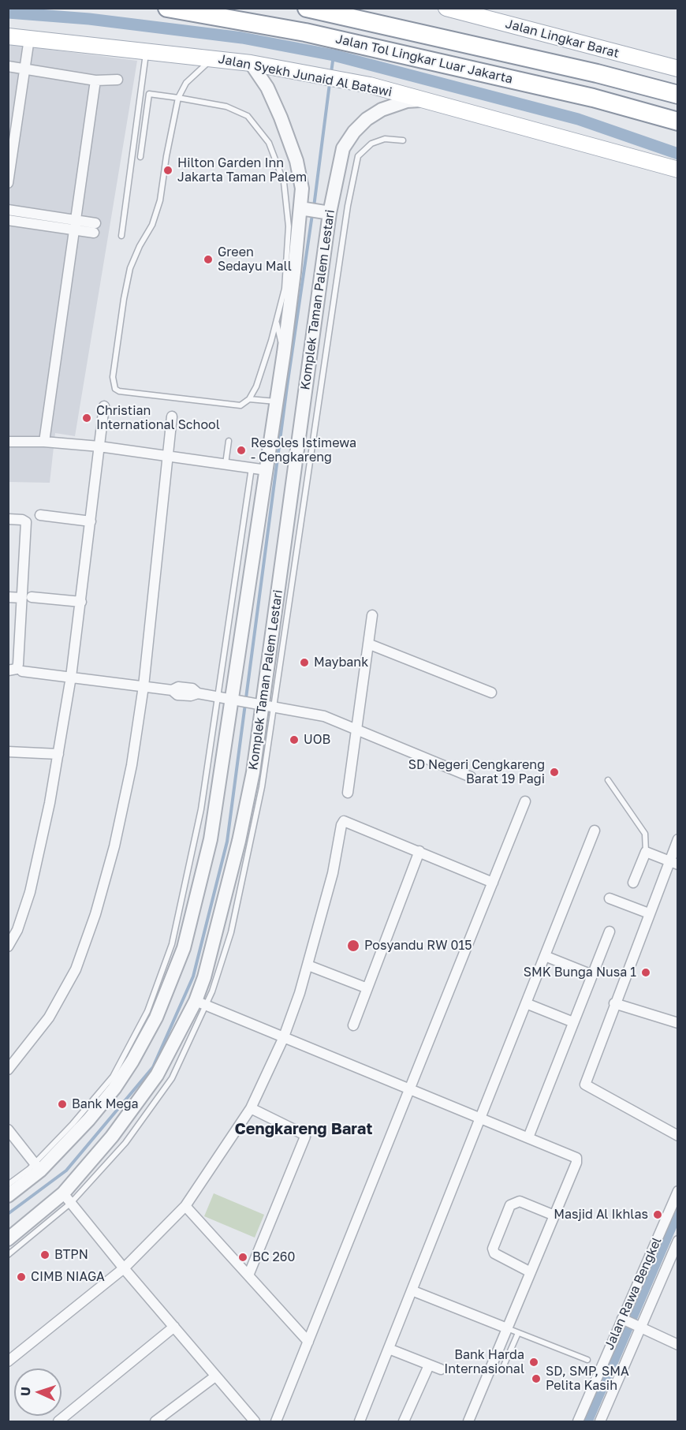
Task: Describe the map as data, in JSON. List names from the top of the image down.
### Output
{
  "streets": {
    "highway": ["Jalan Tol Lingkar Luar Jakarta"],
    "main road": ["Jalan Lingkar Barat", "Jalan Syekh Junaid Al Batawi"],
    "street": ["Komplek Taman Palem Lestari", "Jalan Rawa Bengkel"]
  },
  "crossings": [
    ["Jalan Syekh Junaid Al Batawi", "Komplek Taman Palem Lestari"]
  ],
  "districts": ["Cengkareng Barat"],
  "places": [
    "Hilton Garden Inn Jakarta Taman Palem",
    "Green Sedayu Mall",
    "Christian International School",
    "Resoles Istimewa - Cengkareng",
    "Maybank",
    "UOB",
    "SD Negeri Cengkareng Barat 19 Pagi",
    "Posyandu RW 015",
    "SMK Bunga Nusa 1",
    "Bank Mega",
    "Masjid Al Ikhlas",
    "BTPN",
    "BC 260",
    "CIMB NIAGA",
    "Bank Harda Internasional",
    "SD, SMP, SMA Pelita Kasih"
  ],
  "north": "left"
}
